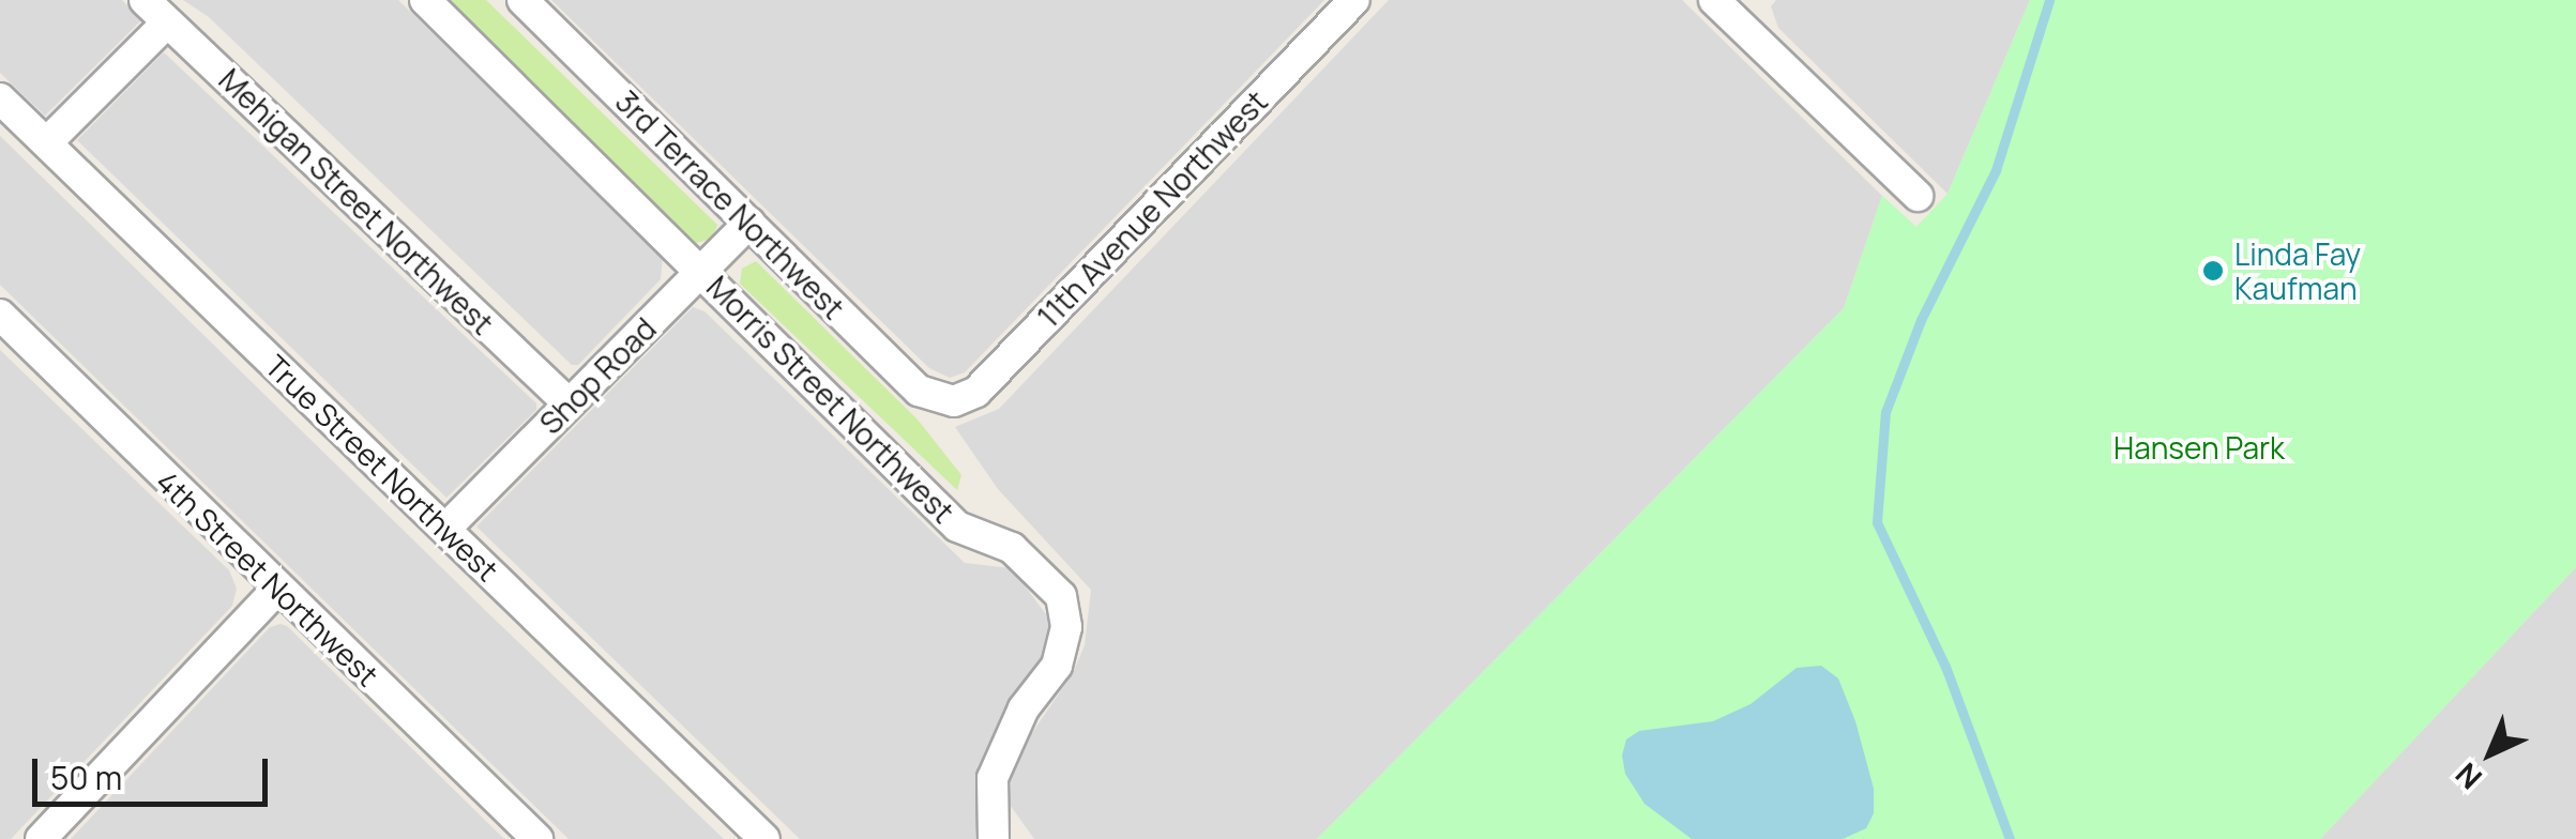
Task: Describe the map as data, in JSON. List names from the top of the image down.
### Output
{
  "streets": {
    "street": [
      "Mehigan Street Northwest",
      "3rd Terrace Northwest",
      "11th Avenue Northwest",
      "Shop Road",
      "Morris Street Northwest",
      "True Street Northwest",
      "4th Street Northwest"
    ]
  },
  "crossings": [
    ["Mehigan Street Northwest", "Shop Road"],
    ["3rd Terrace Northwest", "11th Avenue Northwest"],
    ["3rd Terrace Northwest", "Shop Road"],
    ["Shop Road", "Morris Street Northwest"],
    ["Shop Road", "True Street Northwest"]
  ],
  "parks": ["Hansen Park"],
  "places": ["Linda Fay Kaufman"],
  "scale_bar": "50 m",
  "north": "bottom left"
}
